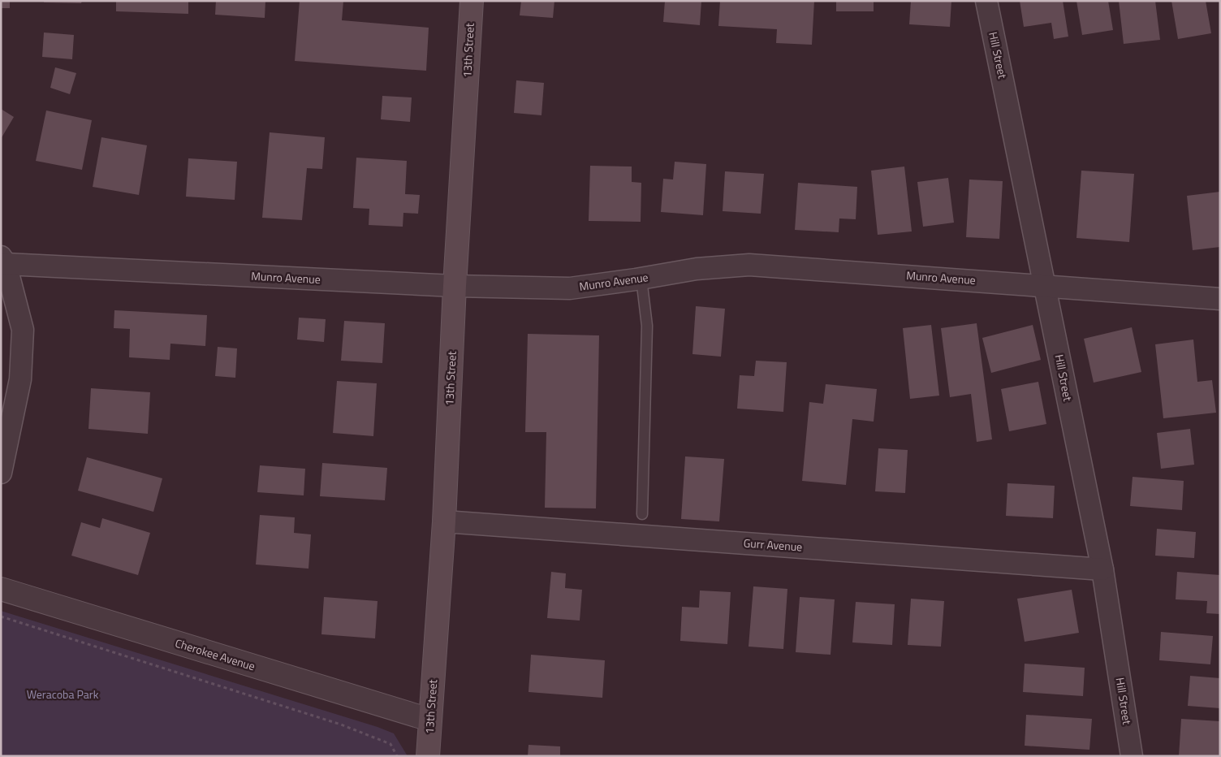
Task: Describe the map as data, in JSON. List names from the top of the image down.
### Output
{
  "streets": {
    "main road": ["13th Street"],
    "street": [
      "Hill Street",
      "Munro Avenue",
      "Gurr Avenue",
      "Cherokee Avenue"
    ]
  },
  "crossings": [
    ["13th Street", "Munro Avenue"],
    ["13th Street", "Gurr Avenue"],
    ["13th Street", "Cherokee Avenue"],
    ["Hill Street", "Munro Avenue"],
    ["Hill Street", "Gurr Avenue"]
  ],
  "parks": ["Weracoba Park"]
}
